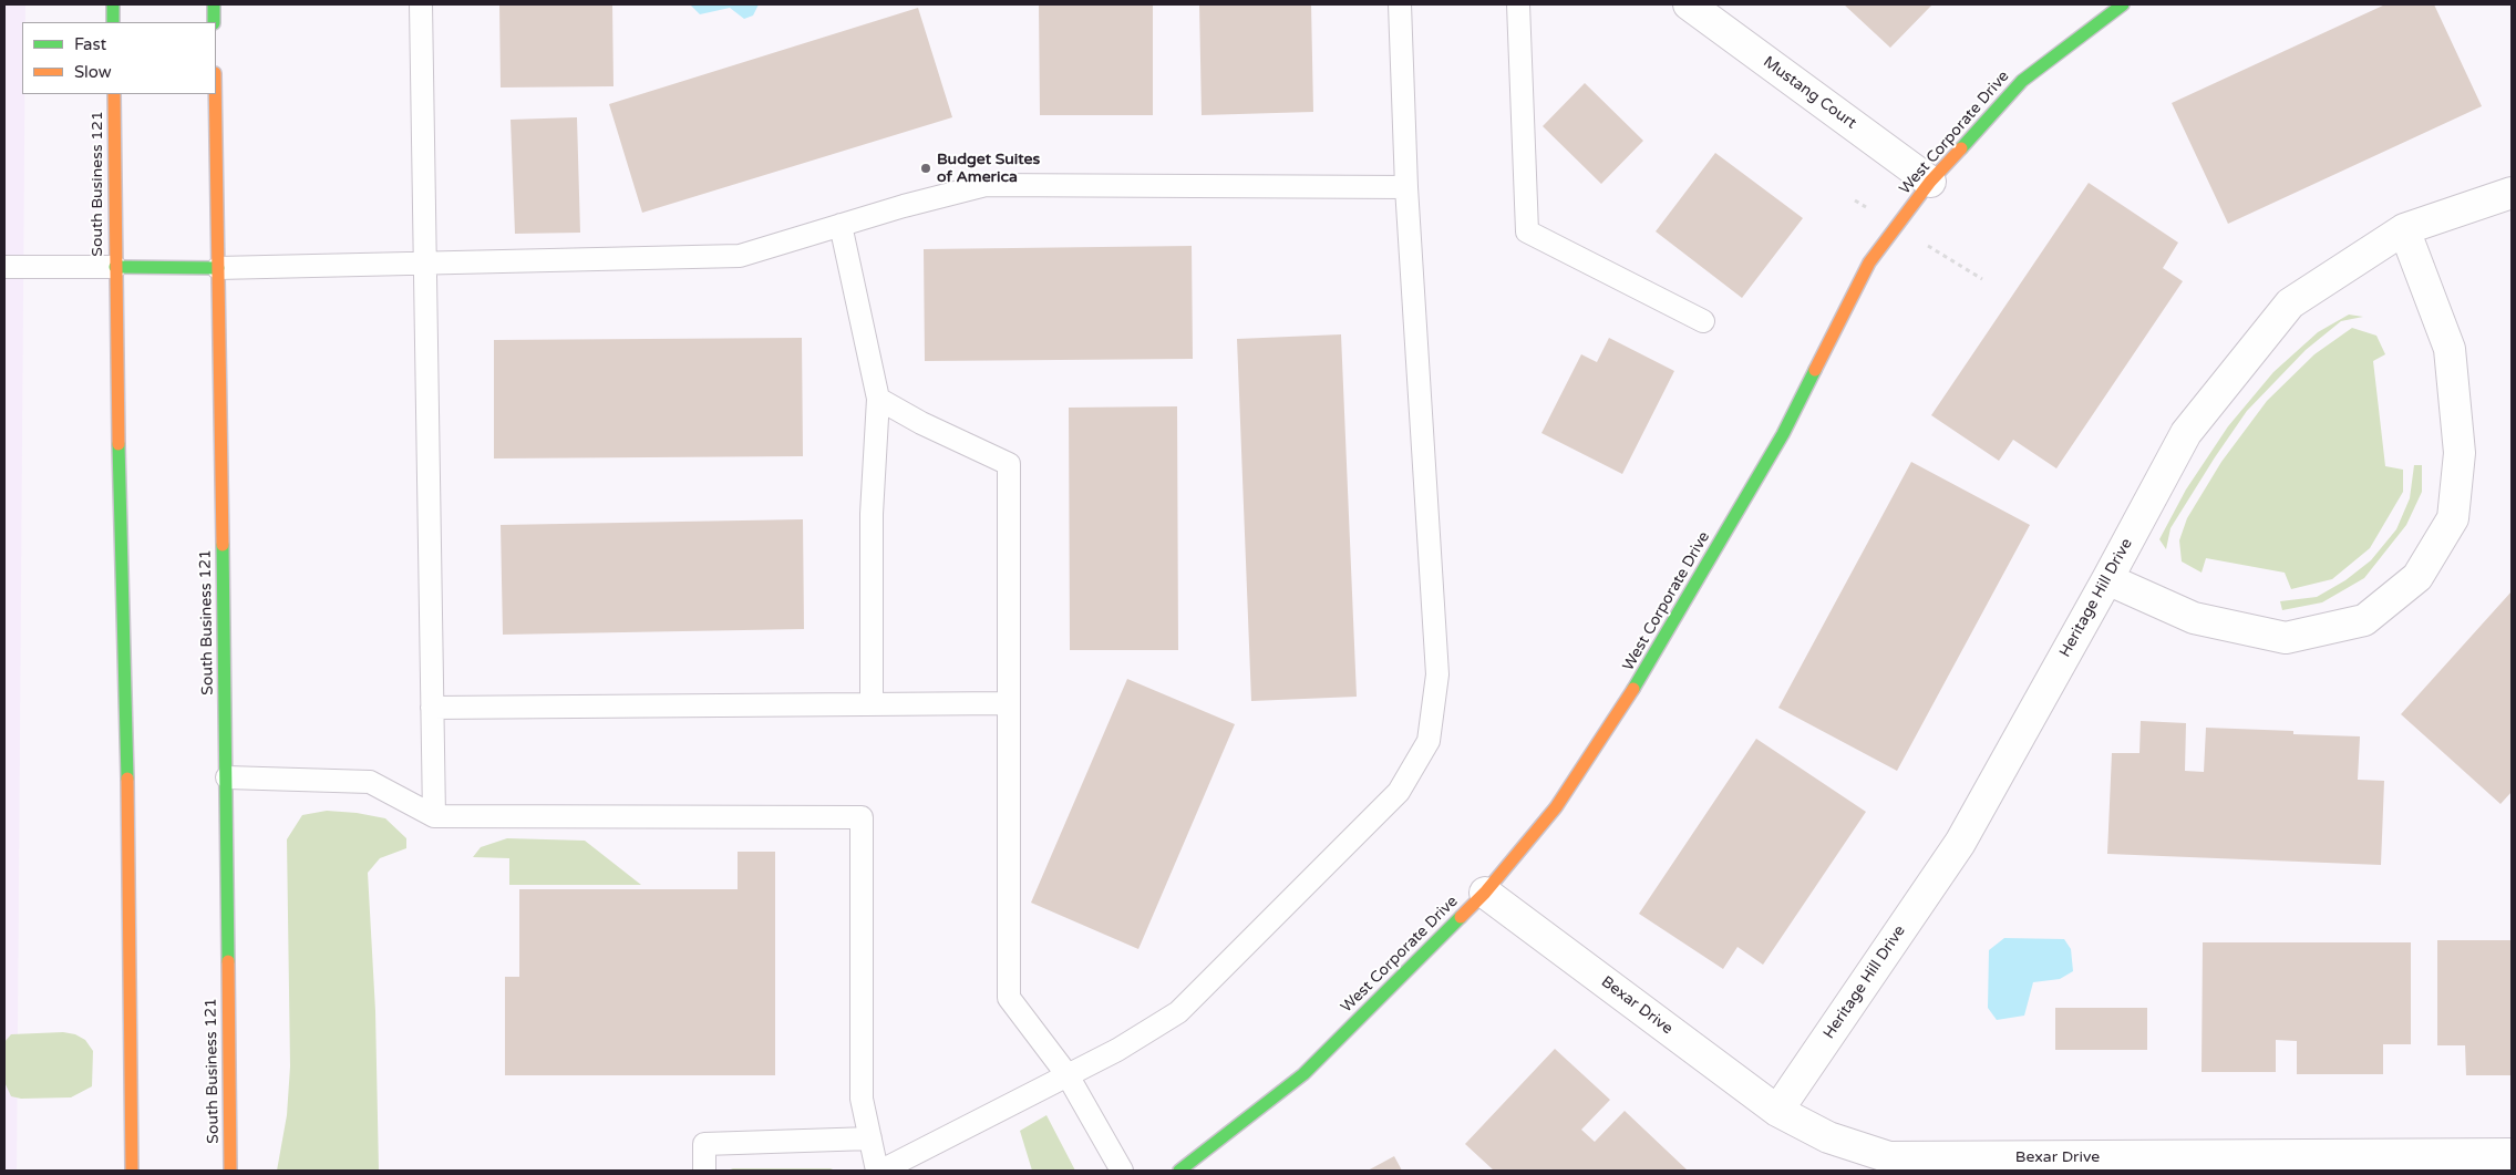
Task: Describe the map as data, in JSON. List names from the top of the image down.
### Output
{
  "streets": {
    "main road": ["West Corporate Drive", "South Business 121"],
    "street": ["Mustang Court", "Heritage Hill Drive", "Bexar Drive"]
  },
  "crossings": [
    ["Mustang Court", "West Corporate Drive"],
    ["West Corporate Drive", "Bexar Drive"],
    ["Heritage Hill Drive", "Bexar Drive"]
  ],
  "places": ["Budget Suites of America"],
  "legend": ["Fast", "Slow"]
}
